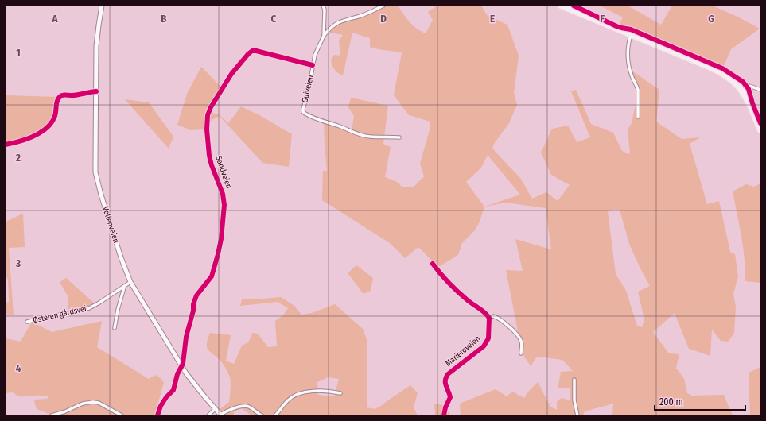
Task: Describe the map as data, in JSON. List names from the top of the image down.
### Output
{
  "streets": {
    "main road": ["Vollenveien"],
    "street": [
      "Guiveien",
      "Sandveien",
      "Østeren gårdsvei",
      "Marieroveien"
    ]
  },
  "crossings": [
    ["Guiveien", "Sandveien"],
    ["Sandveien", "Vollenveien"],
    ["Vollenveien", "Østeren gårdsvei"]
  ],
  "scale_bar": "200 m",
  "grid": {
    "columns": [
      "A",
      "B",
      "C",
      "D",
      "E",
      "F",
      "G"
    ],
    "rows": [
      "1",
      "2",
      "3",
      "4"
    ]
  }
}
